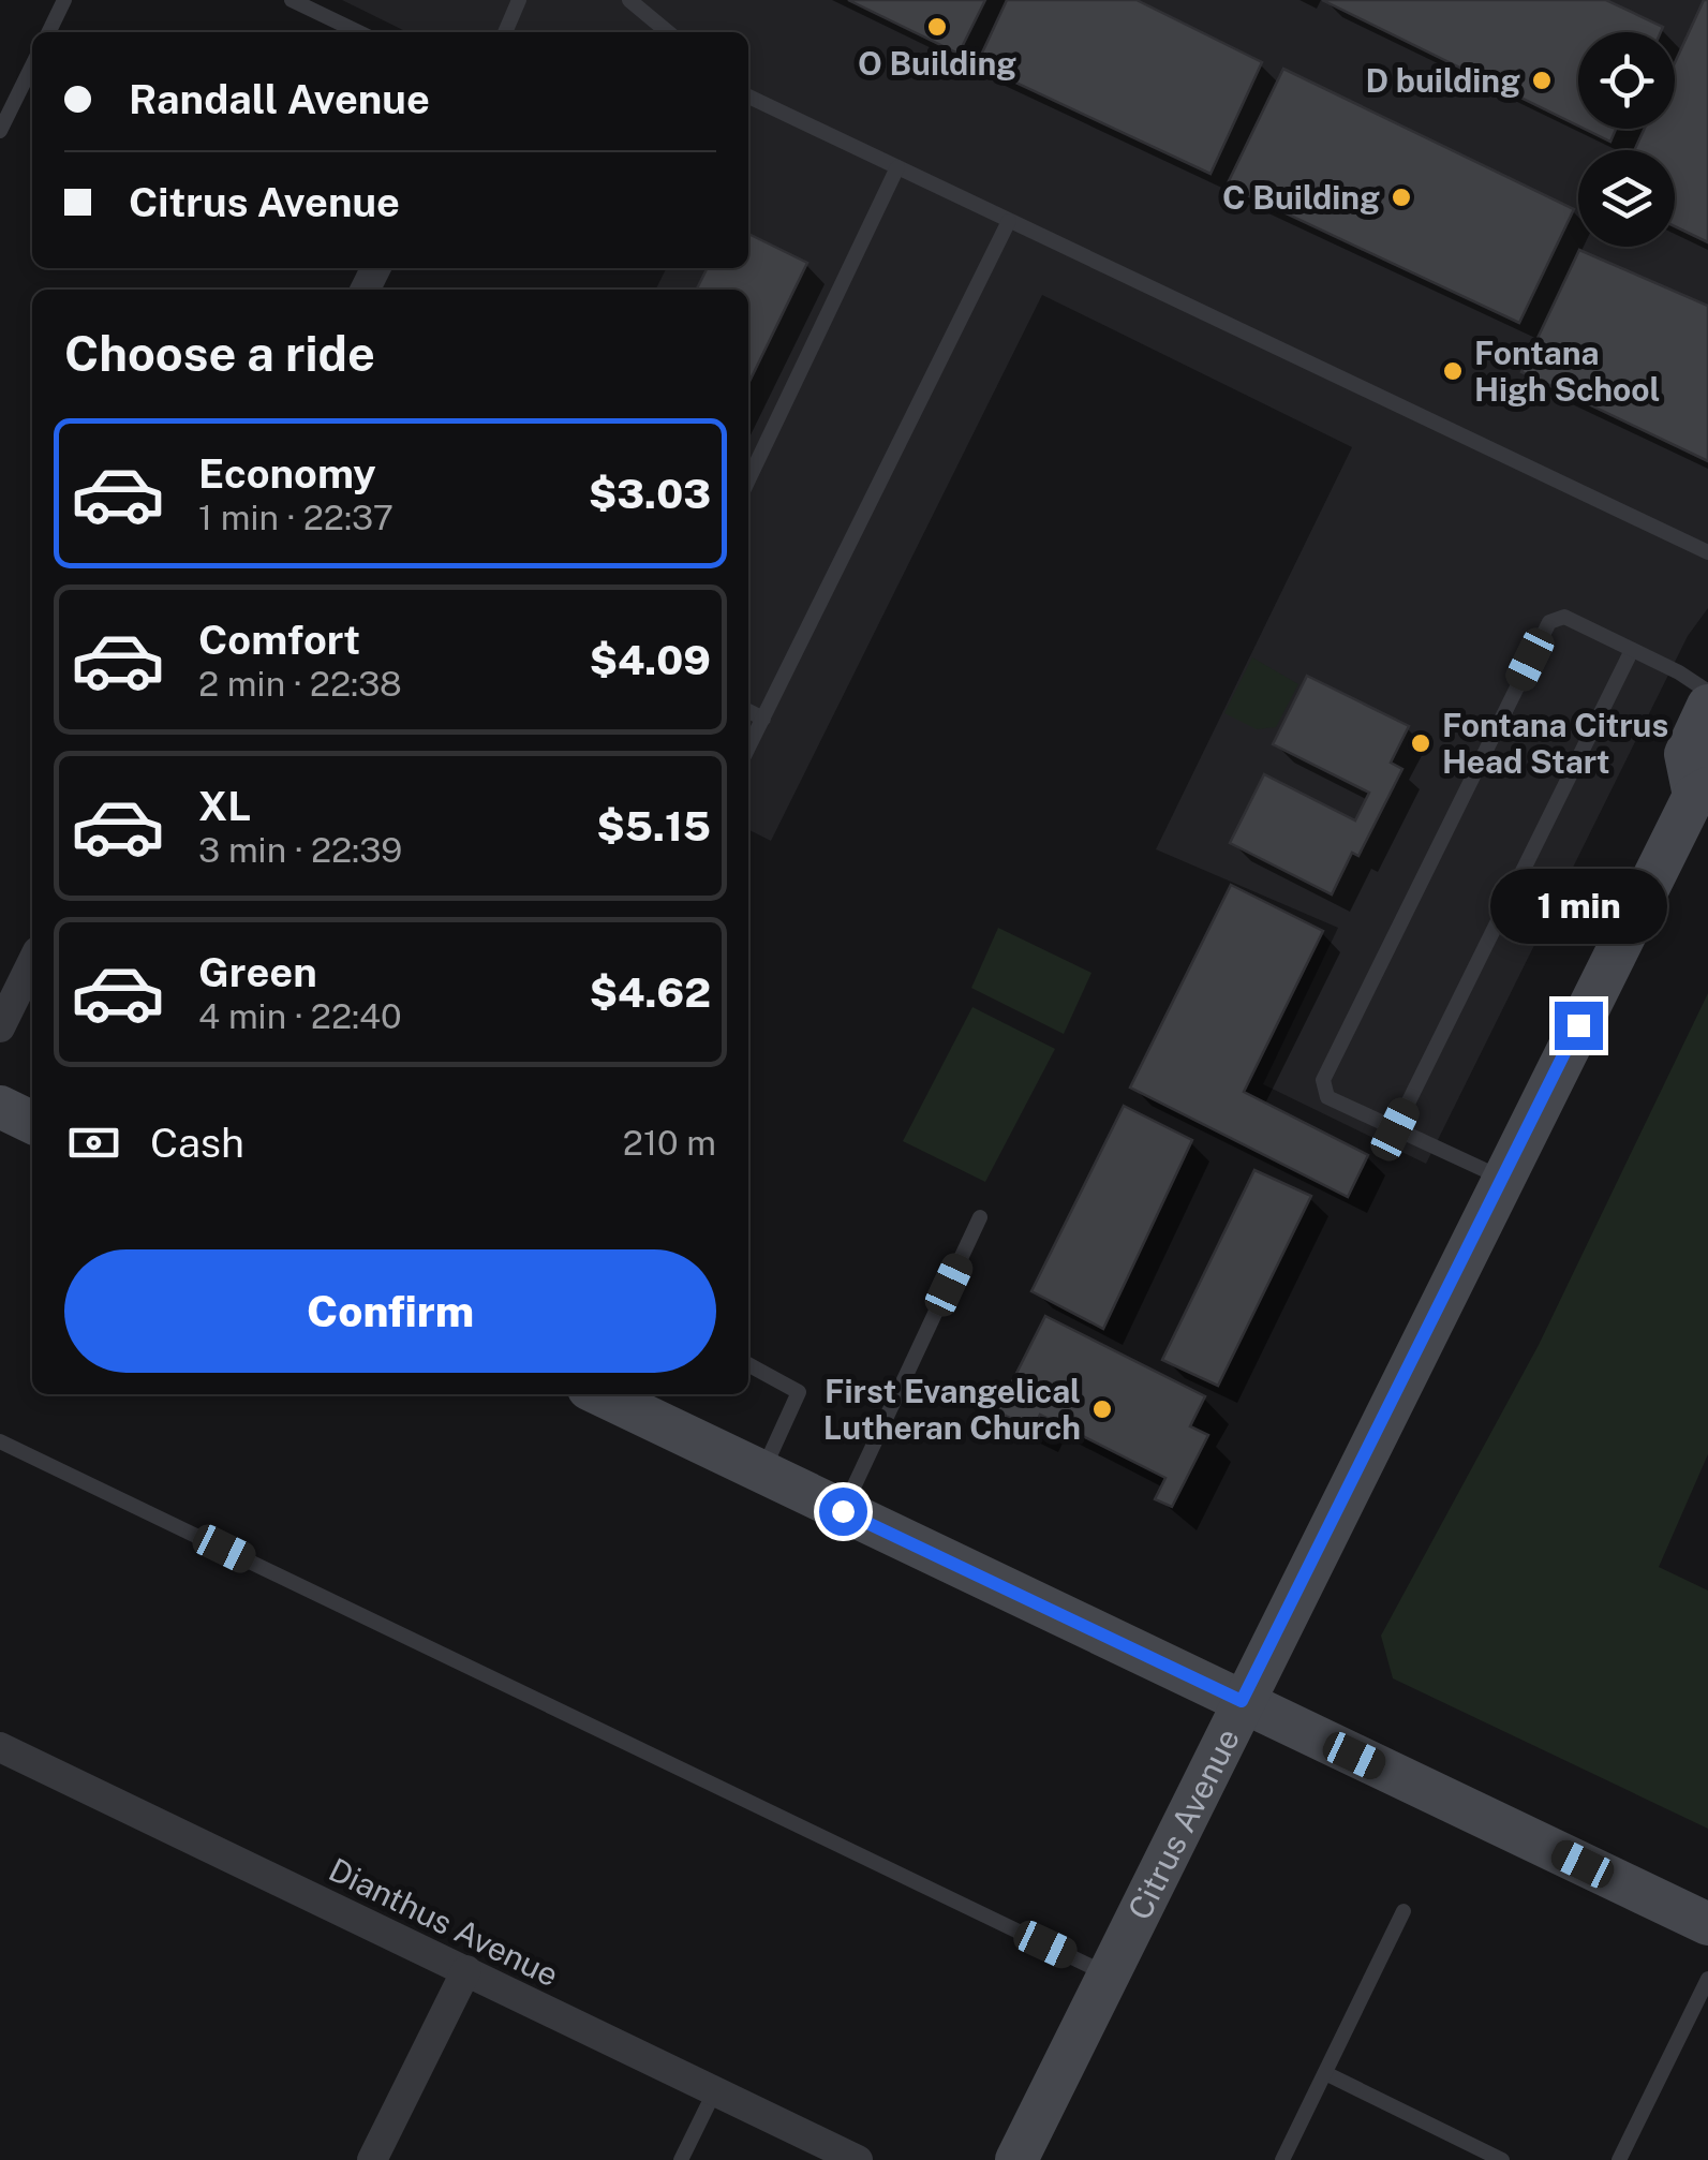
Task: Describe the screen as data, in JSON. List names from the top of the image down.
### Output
{
  "streets": {
    "main road": ["Citrus Avenue"],
    "street": ["Dianthus Avenue"]
  },
  "places": [
    "O Building",
    "D building",
    "C Building",
    "Fontana High School",
    "Fontana Citrus Head Start",
    "First Evangelical Lutheran Church"
  ],
  "page": {
    "banner": ["Randall Avenue", "Citrus Avenue"],
    "heading": "Choose a ride",
    "list": [
      {
        "name": "Economy",
        "note": "1 min · 22:37",
        "value": "$3.03"
      },
      {
        "name": "Comfort",
        "note": "2 min · 22:38",
        "value": "$4.09"
      },
      {
        "name": "XL",
        "note": "3 min · 22:39",
        "value": "$5.15"
      },
      {
        "name": "Green",
        "note": "4 min · 22:40",
        "value": "$4.62"
      }
    ],
    "bubble": "1 min",
    "pay": ["Cash", "210 m"],
    "buttons": "Confirm"
  }
}
